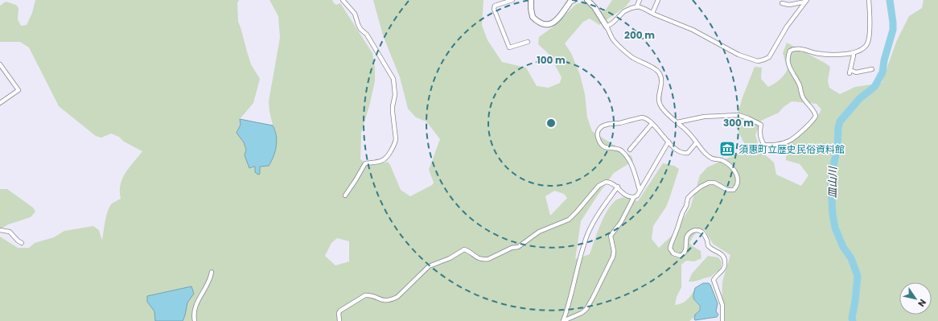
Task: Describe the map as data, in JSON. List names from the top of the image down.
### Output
{
  "water": ["皿山川"],
  "places": {
    "museum": ["須惠町立歴史民俗資料館"]
  },
  "north": "bottom right",
  "rings": ["200 m", "100 m", "300 m"]
}
